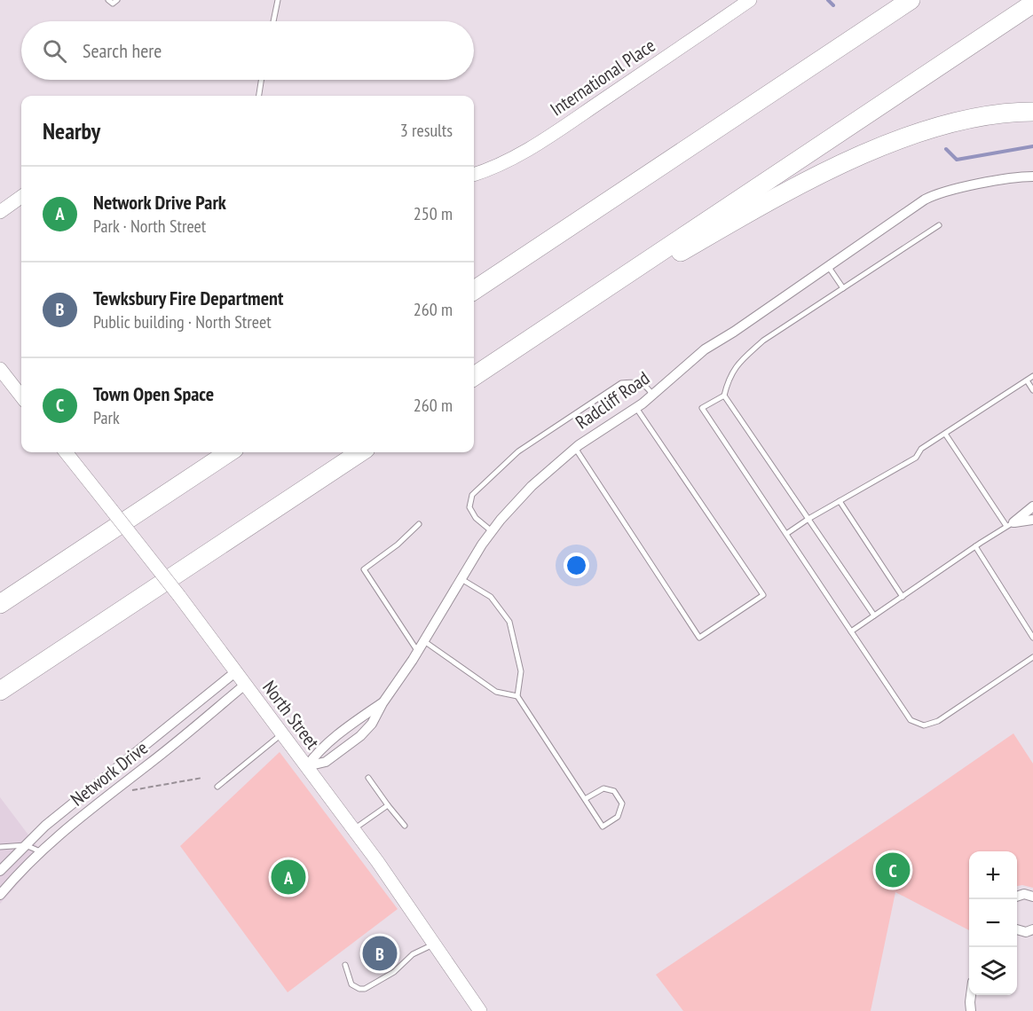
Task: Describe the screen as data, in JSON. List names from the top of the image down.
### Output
{
  "streets": {
    "main road": ["International Place", "North Street"],
    "street": ["Radcliff Road", "Network Drive"]
  },
  "crossings": [
    ["Radcliff Road", "North Street"],
    ["North Street", "Network Drive"]
  ],
  "page": {
    "search": "Search here",
    "heading": ["Nearby", "3 results"],
    "list": [
      {
        "mark": "A",
        "name": "Network Drive Park",
        "note": "Park · North Street",
        "value": "250 m"
      },
      {
        "mark": "B",
        "name": "Tewksbury Fire Department",
        "note": "Public building · North Street",
        "value": "260 m"
      },
      {
        "mark": "C",
        "name": "Town Open Space",
        "note": "Park",
        "value": "260 m"
      }
    ],
    "pins": ["C", "A", "B"],
    "map_buttons": ["+", "−"]
  }
}
